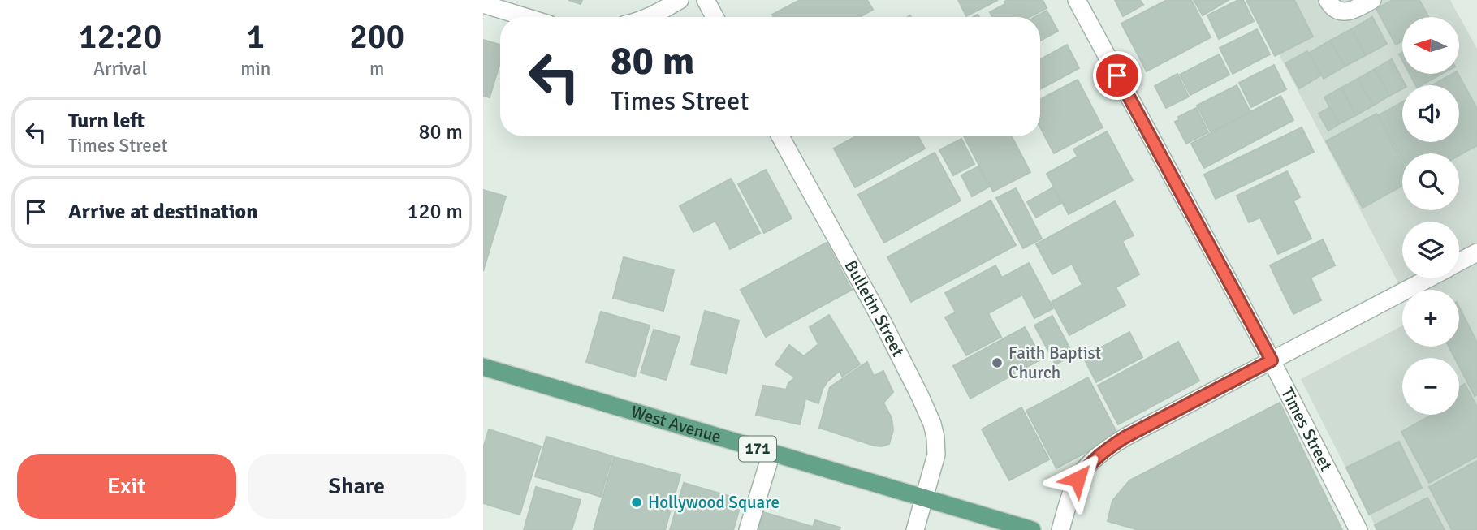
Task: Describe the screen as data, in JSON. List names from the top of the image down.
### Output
{
  "streets": {
    "main road": ["West Avenue", "171"],
    "street": ["Bulletin Street", "Times Street"]
  },
  "crossings": [
    ["Bulletin Street", "West Avenue"]
  ],
  "places": ["Faith Baptist Church", "Hollywood Square"],
  "north": "left",
  "page": {
    "eta": [
      "12:20",
      "Arrival",
      "1",
      "min",
      "200",
      "m"
    ],
    "map_buttons": ["+", "−"],
    "turn": ["80 m", "Times Street"],
    "list": [
      {
        "name": "Turn left",
        "note": "Times Street",
        "value": "80 m"
      },
      {
        "name": "Arrive at destination",
        "value": "120 m"
      }
    ],
    "buttons": ["Exit", "Share"]
  }
}
